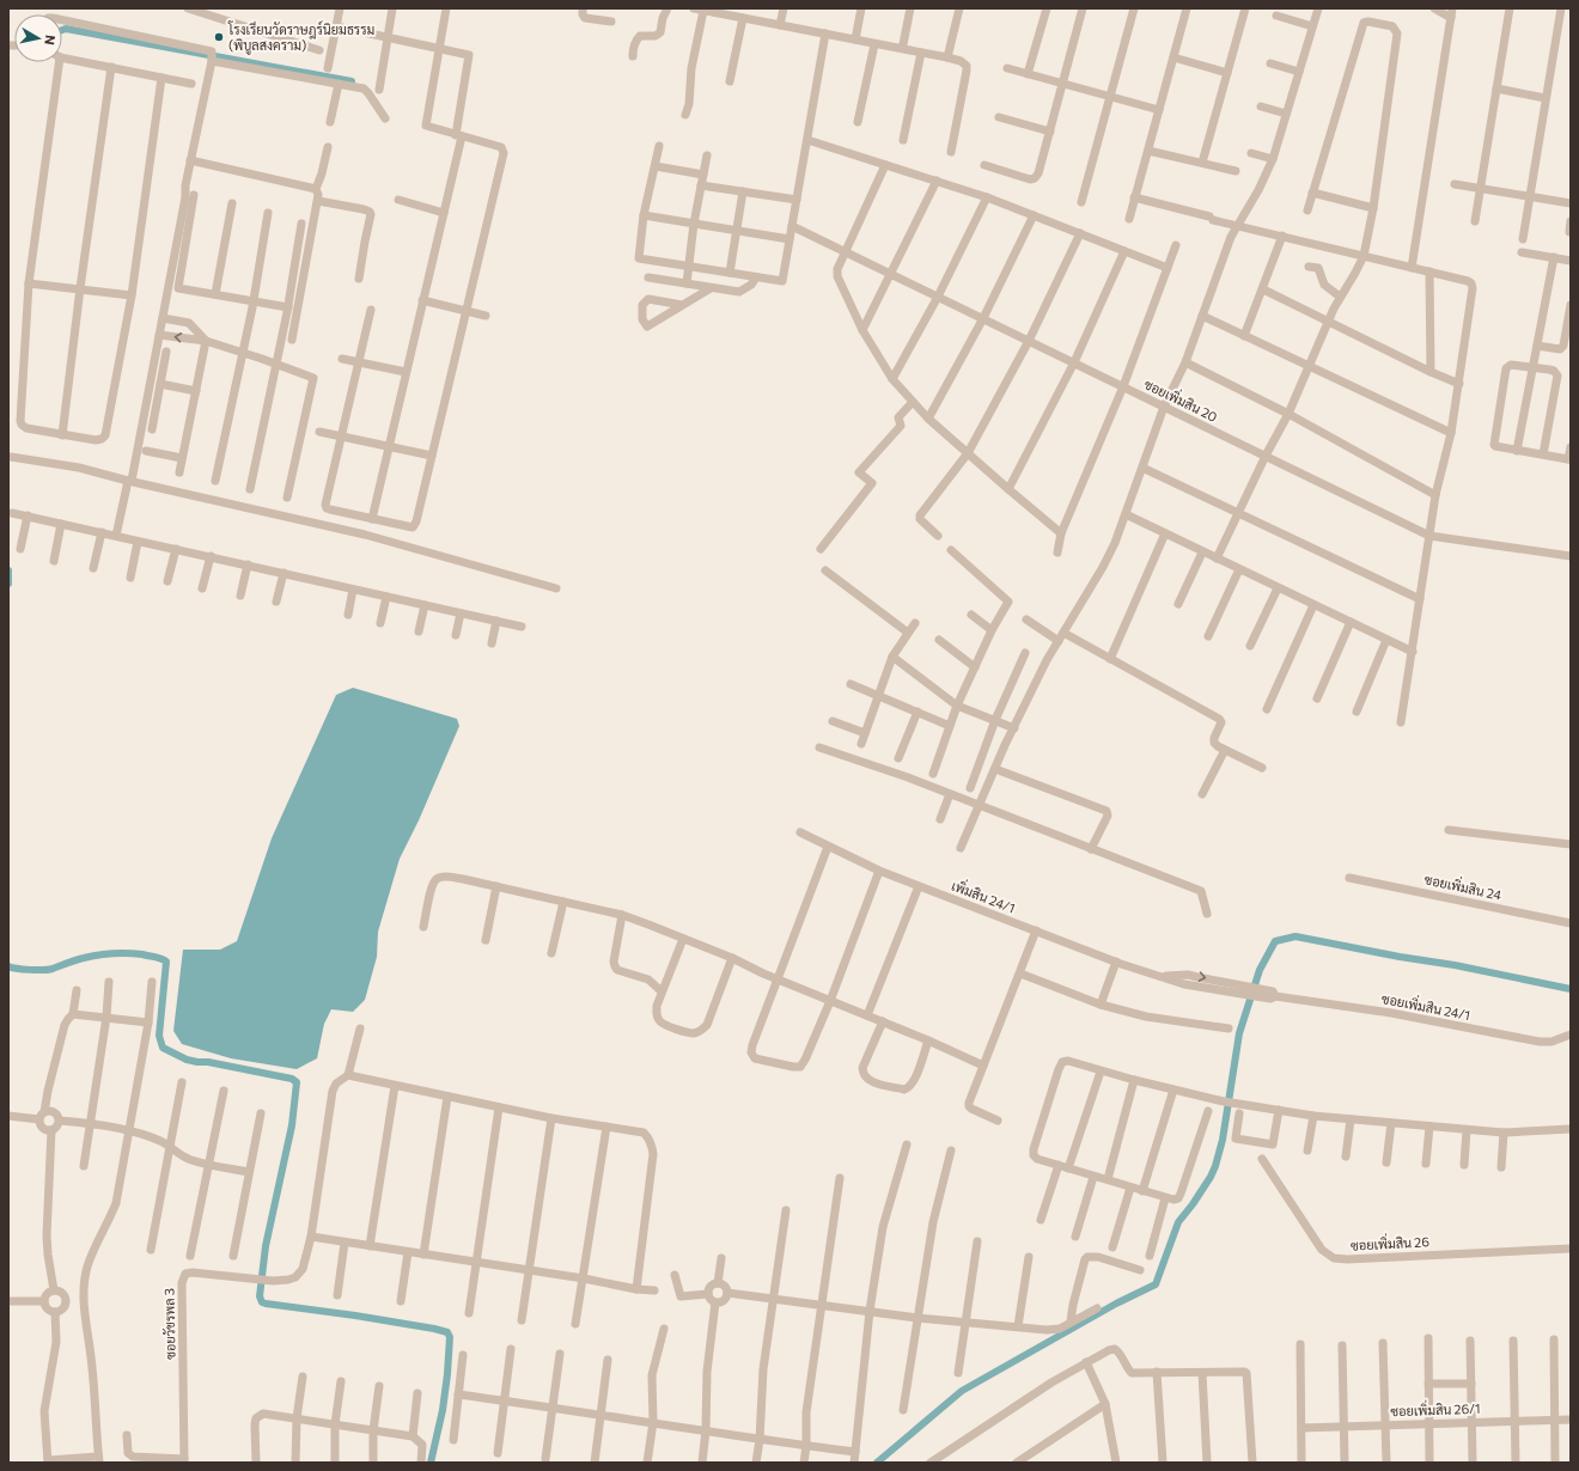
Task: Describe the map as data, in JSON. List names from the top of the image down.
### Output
{
  "streets": {
    "street": [
      "ซอยเพิ่มสิน 20",
      "ซอยเพิ่มสิน 24",
      "เพิ่มสิน 24/1",
      "ซอยเพิ่มสิน 24/1",
      "ซอยเพิ่มสิน 26",
      "ซอยวัชรพล 3",
      "ซอยเพิ่มสิน 26/1"
    ]
  },
  "crossings": [
    ["เพิ่มสิน 24/1", "ซอยเพิ่มสิน 24/1"]
  ],
  "places": ["โรงเรียนวัดราษฎร์นิยมธรรม (พิบูลสงคราม)"],
  "north": "right"
}
